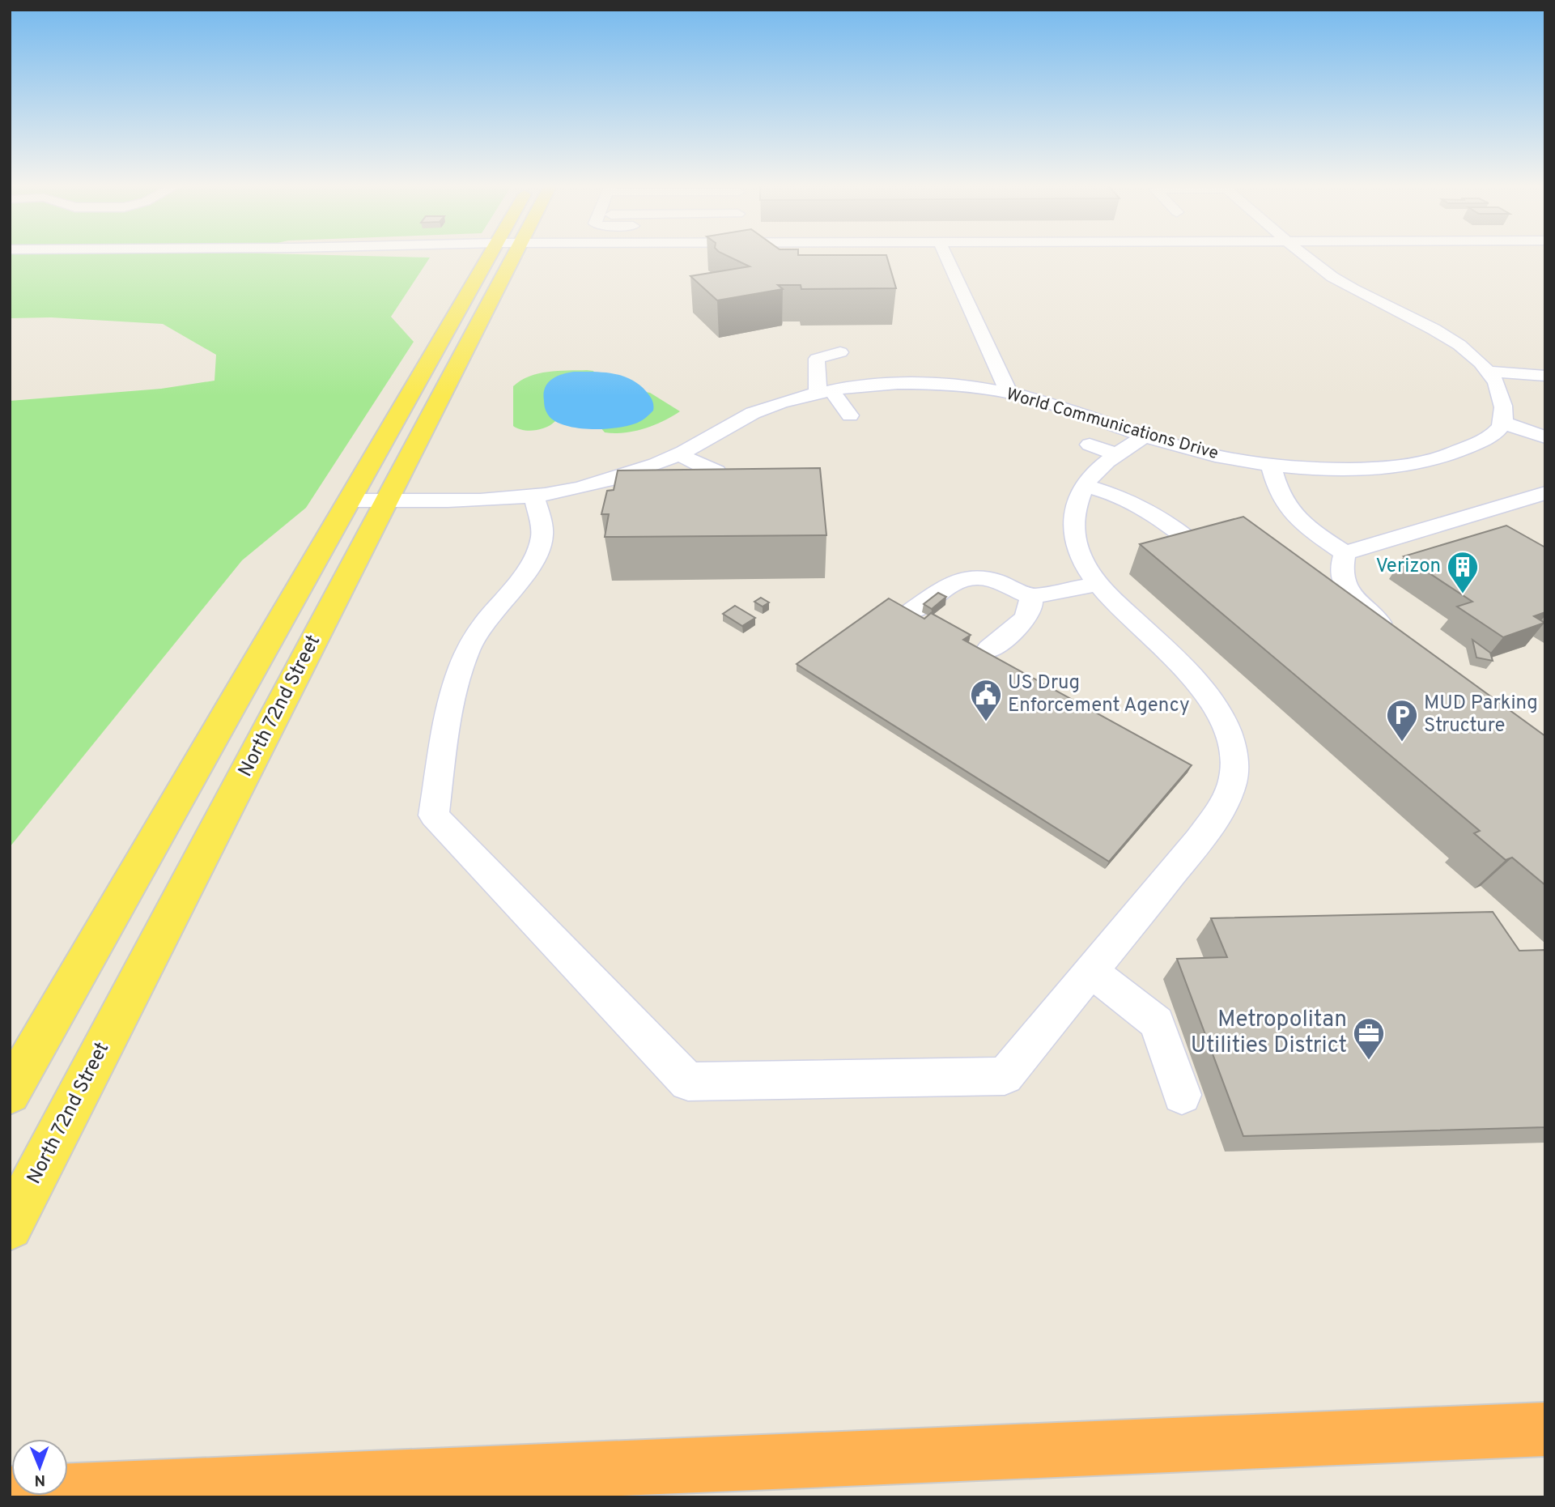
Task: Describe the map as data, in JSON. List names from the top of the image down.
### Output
{
  "streets": {
    "main road": ["North 72nd Street"],
    "street": ["World Communications Drive"]
  },
  "crossings": [
    ["World Communications Drive", "North 72nd Street"]
  ],
  "places": {
    "building": ["Verizon"],
    "public building": ["US Drug Enforcement Agency"],
    "parking": ["MUD Parking Structure"],
    "office": ["Metropolitan Utilities District"]
  },
  "north": "bottom"
}
